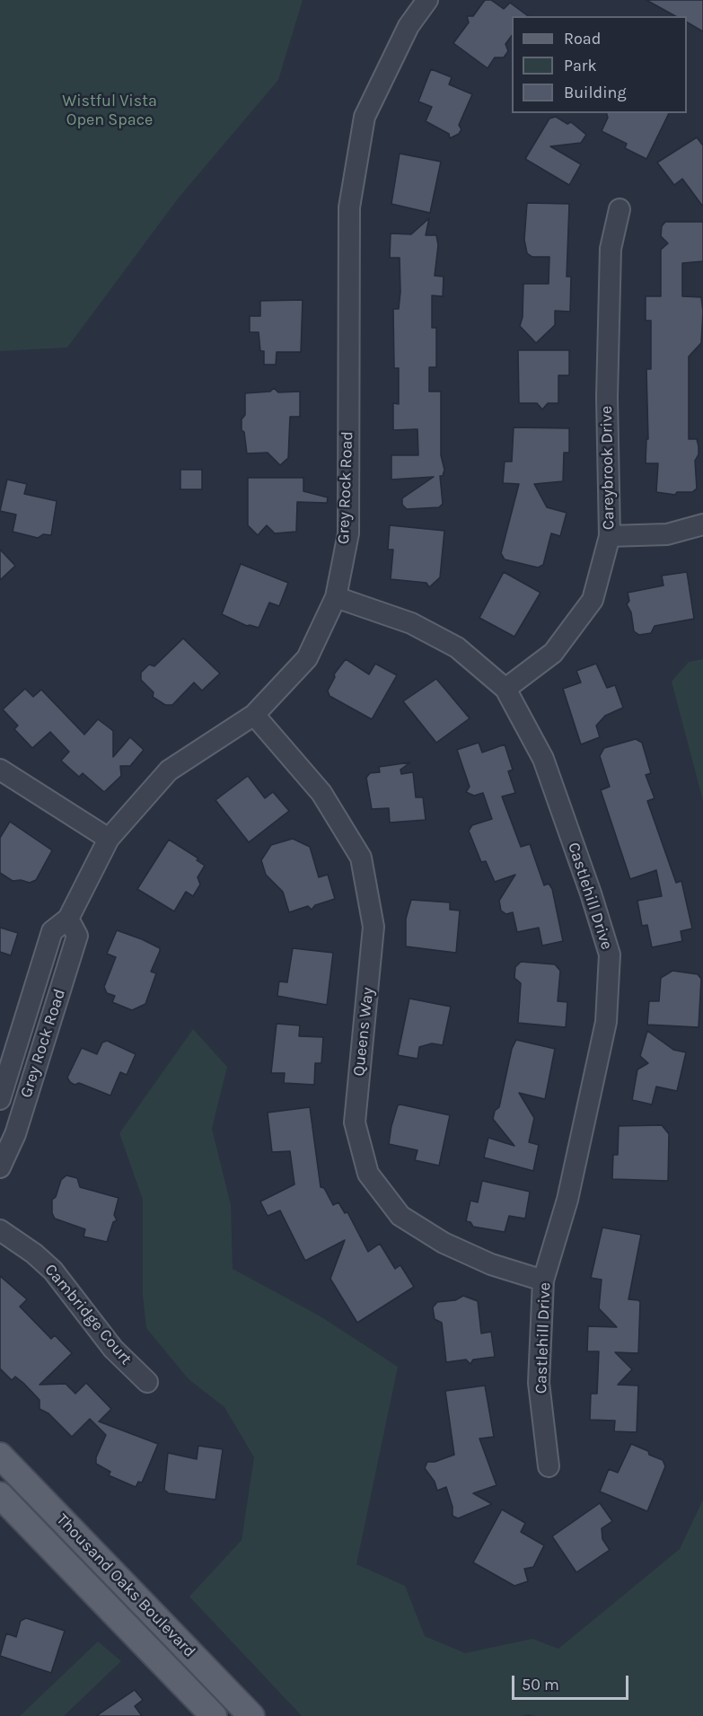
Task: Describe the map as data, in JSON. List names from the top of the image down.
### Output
{
  "streets": {
    "main road": ["Thousand Oaks Boulevard"],
    "street": [
      "Careybrook Drive",
      "Grey Rock Road",
      "Castlehill Drive",
      "Queens Way",
      "Cambridge Court"
    ]
  },
  "crossings": [
    ["Careybrook Drive", "Castlehill Drive"],
    ["Grey Rock Road", "Castlehill Drive"],
    ["Grey Rock Road", "Queens Way"],
    ["Castlehill Drive", "Queens Way"]
  ],
  "parks": ["Wistful Vista Open Space"],
  "legend": ["Road", "Park", "Building"],
  "scale_bar": "50 m"
}
